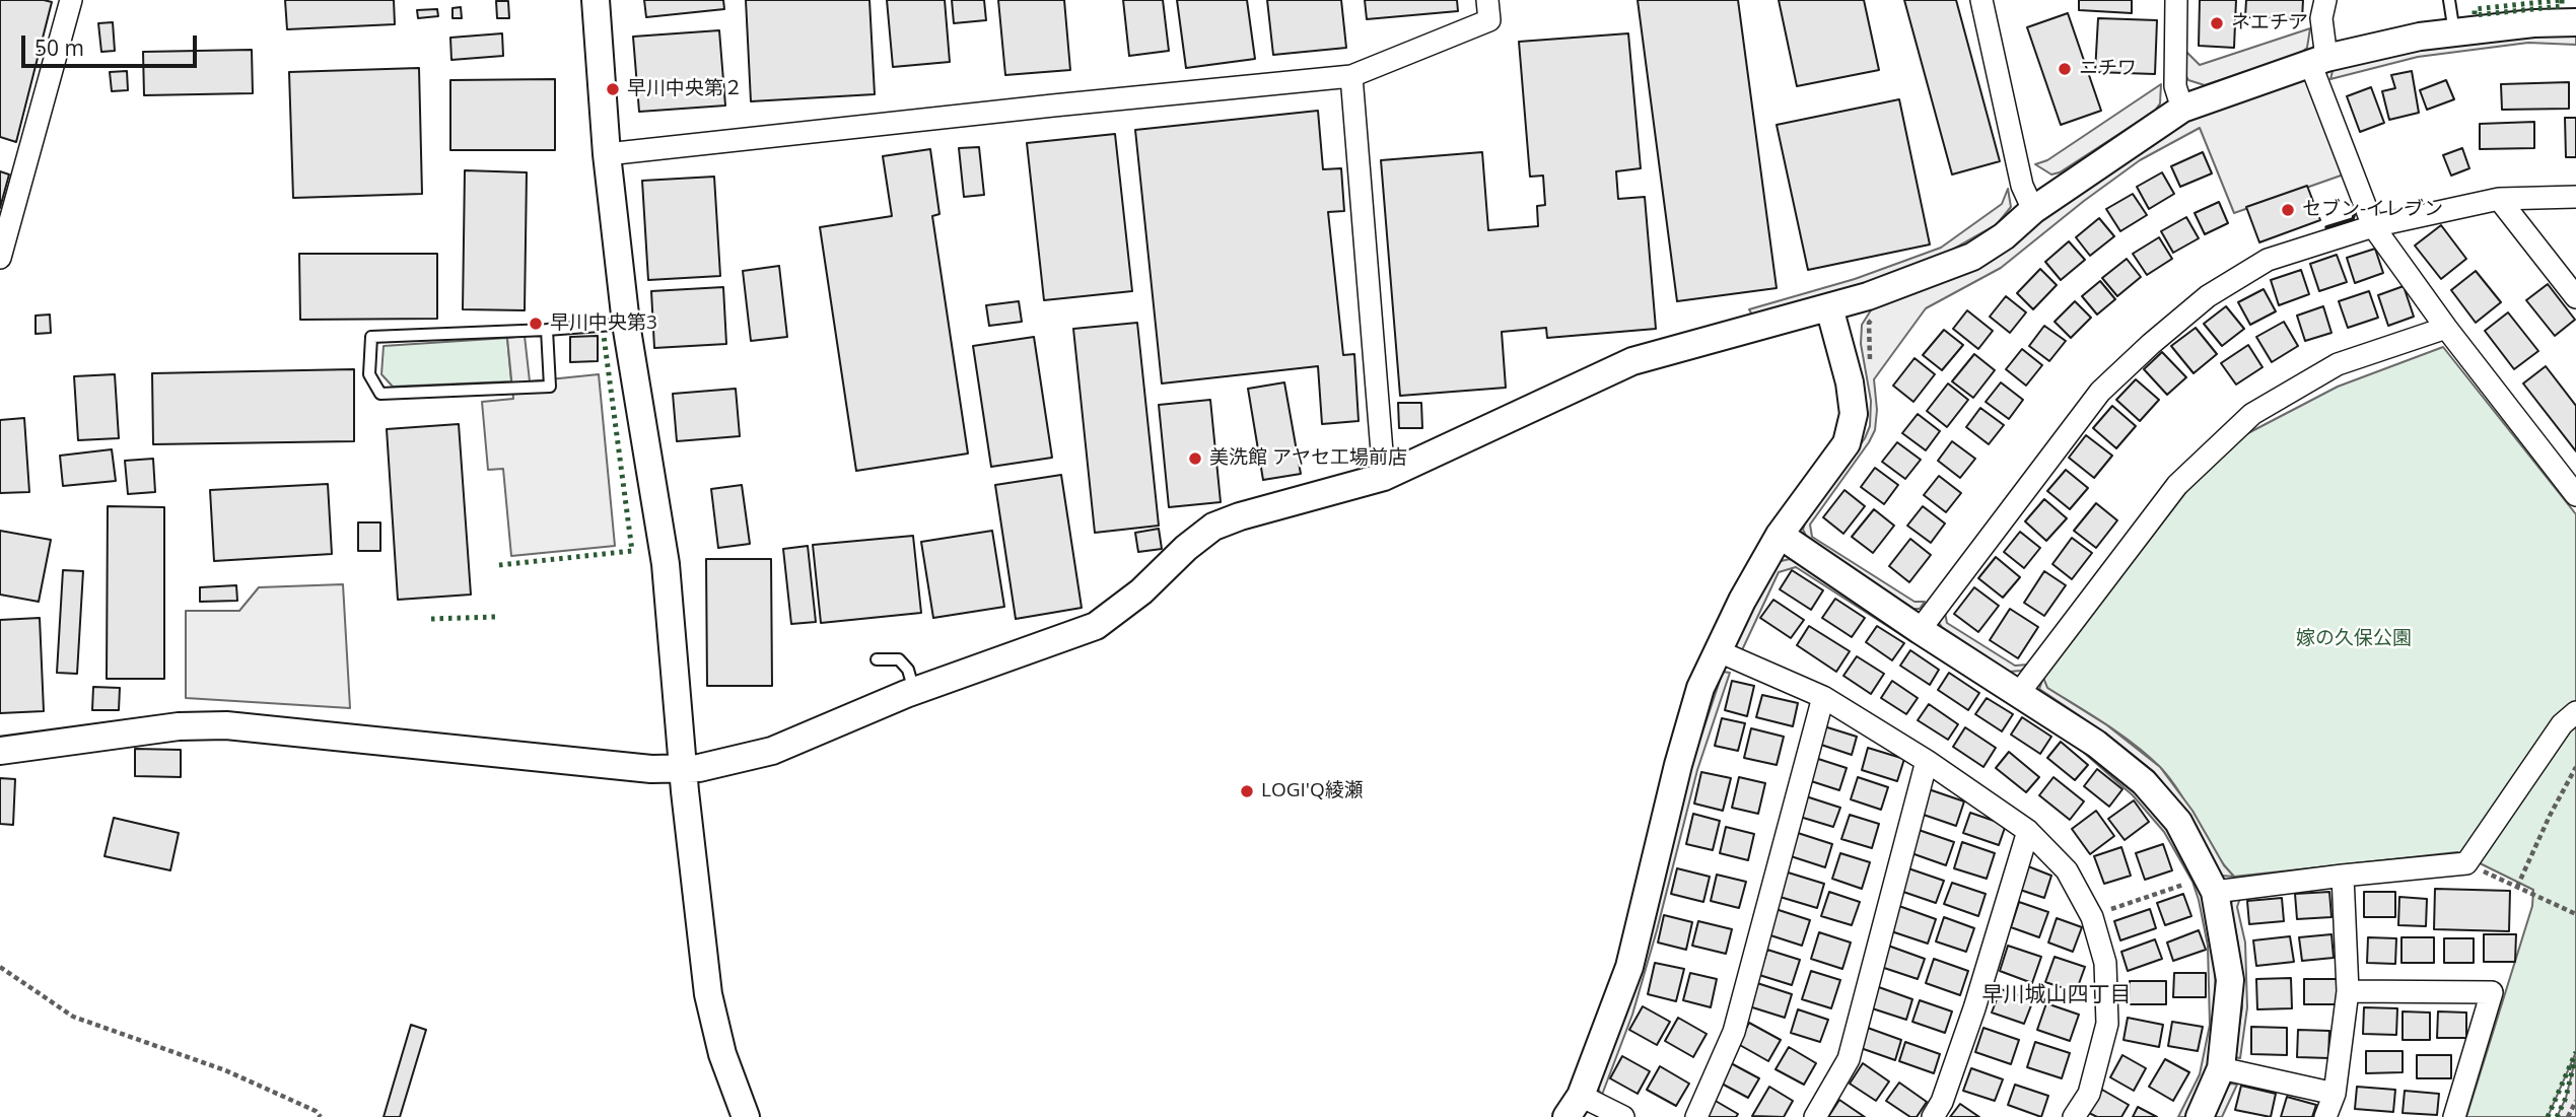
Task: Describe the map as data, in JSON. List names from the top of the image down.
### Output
{
  "districts": ["早川城山四丁目"],
  "parks": ["嫁の久保公園"],
  "places": [
    "ネエチア",
    "ニチワ",
    "早川中央第２",
    "セブン-イレブン",
    "早川中央第3",
    "美洗館 アヤセ工場前店",
    "LOGI'Q綾瀬"
  ],
  "scale_bar": "50 m"
}
